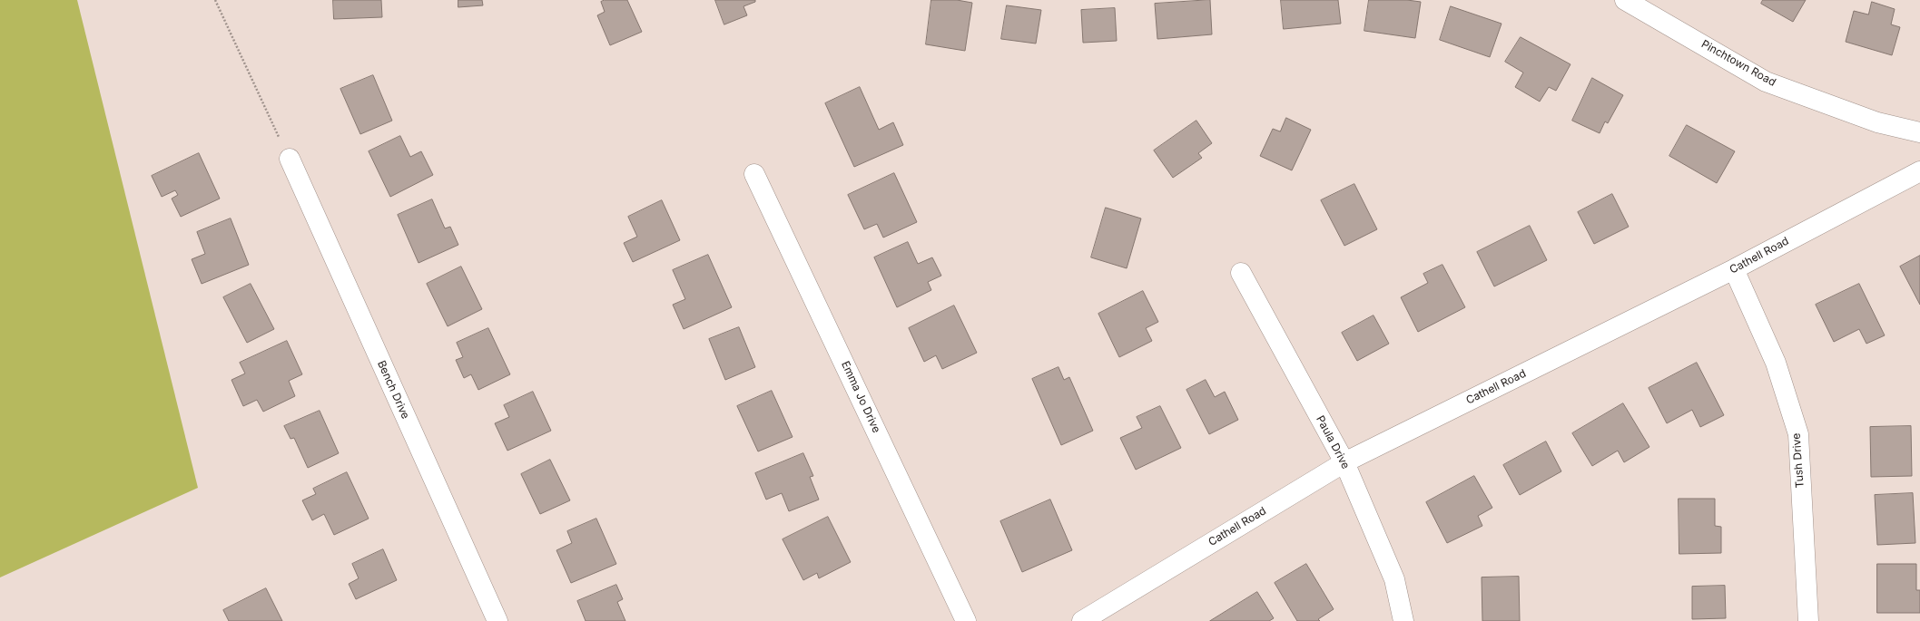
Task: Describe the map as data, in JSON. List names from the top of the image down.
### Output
{
  "streets": {
    "street": [
      "Pinchtown Road",
      "Cathell Road",
      "Bench Drive",
      "Emma Jo Drive",
      "Paula Drive",
      "Tush Drive"
    ]
  },
  "crossings": [
    ["Cathell Road", "Paula Drive"],
    ["Cathell Road", "Tush Drive"]
  ]
}
